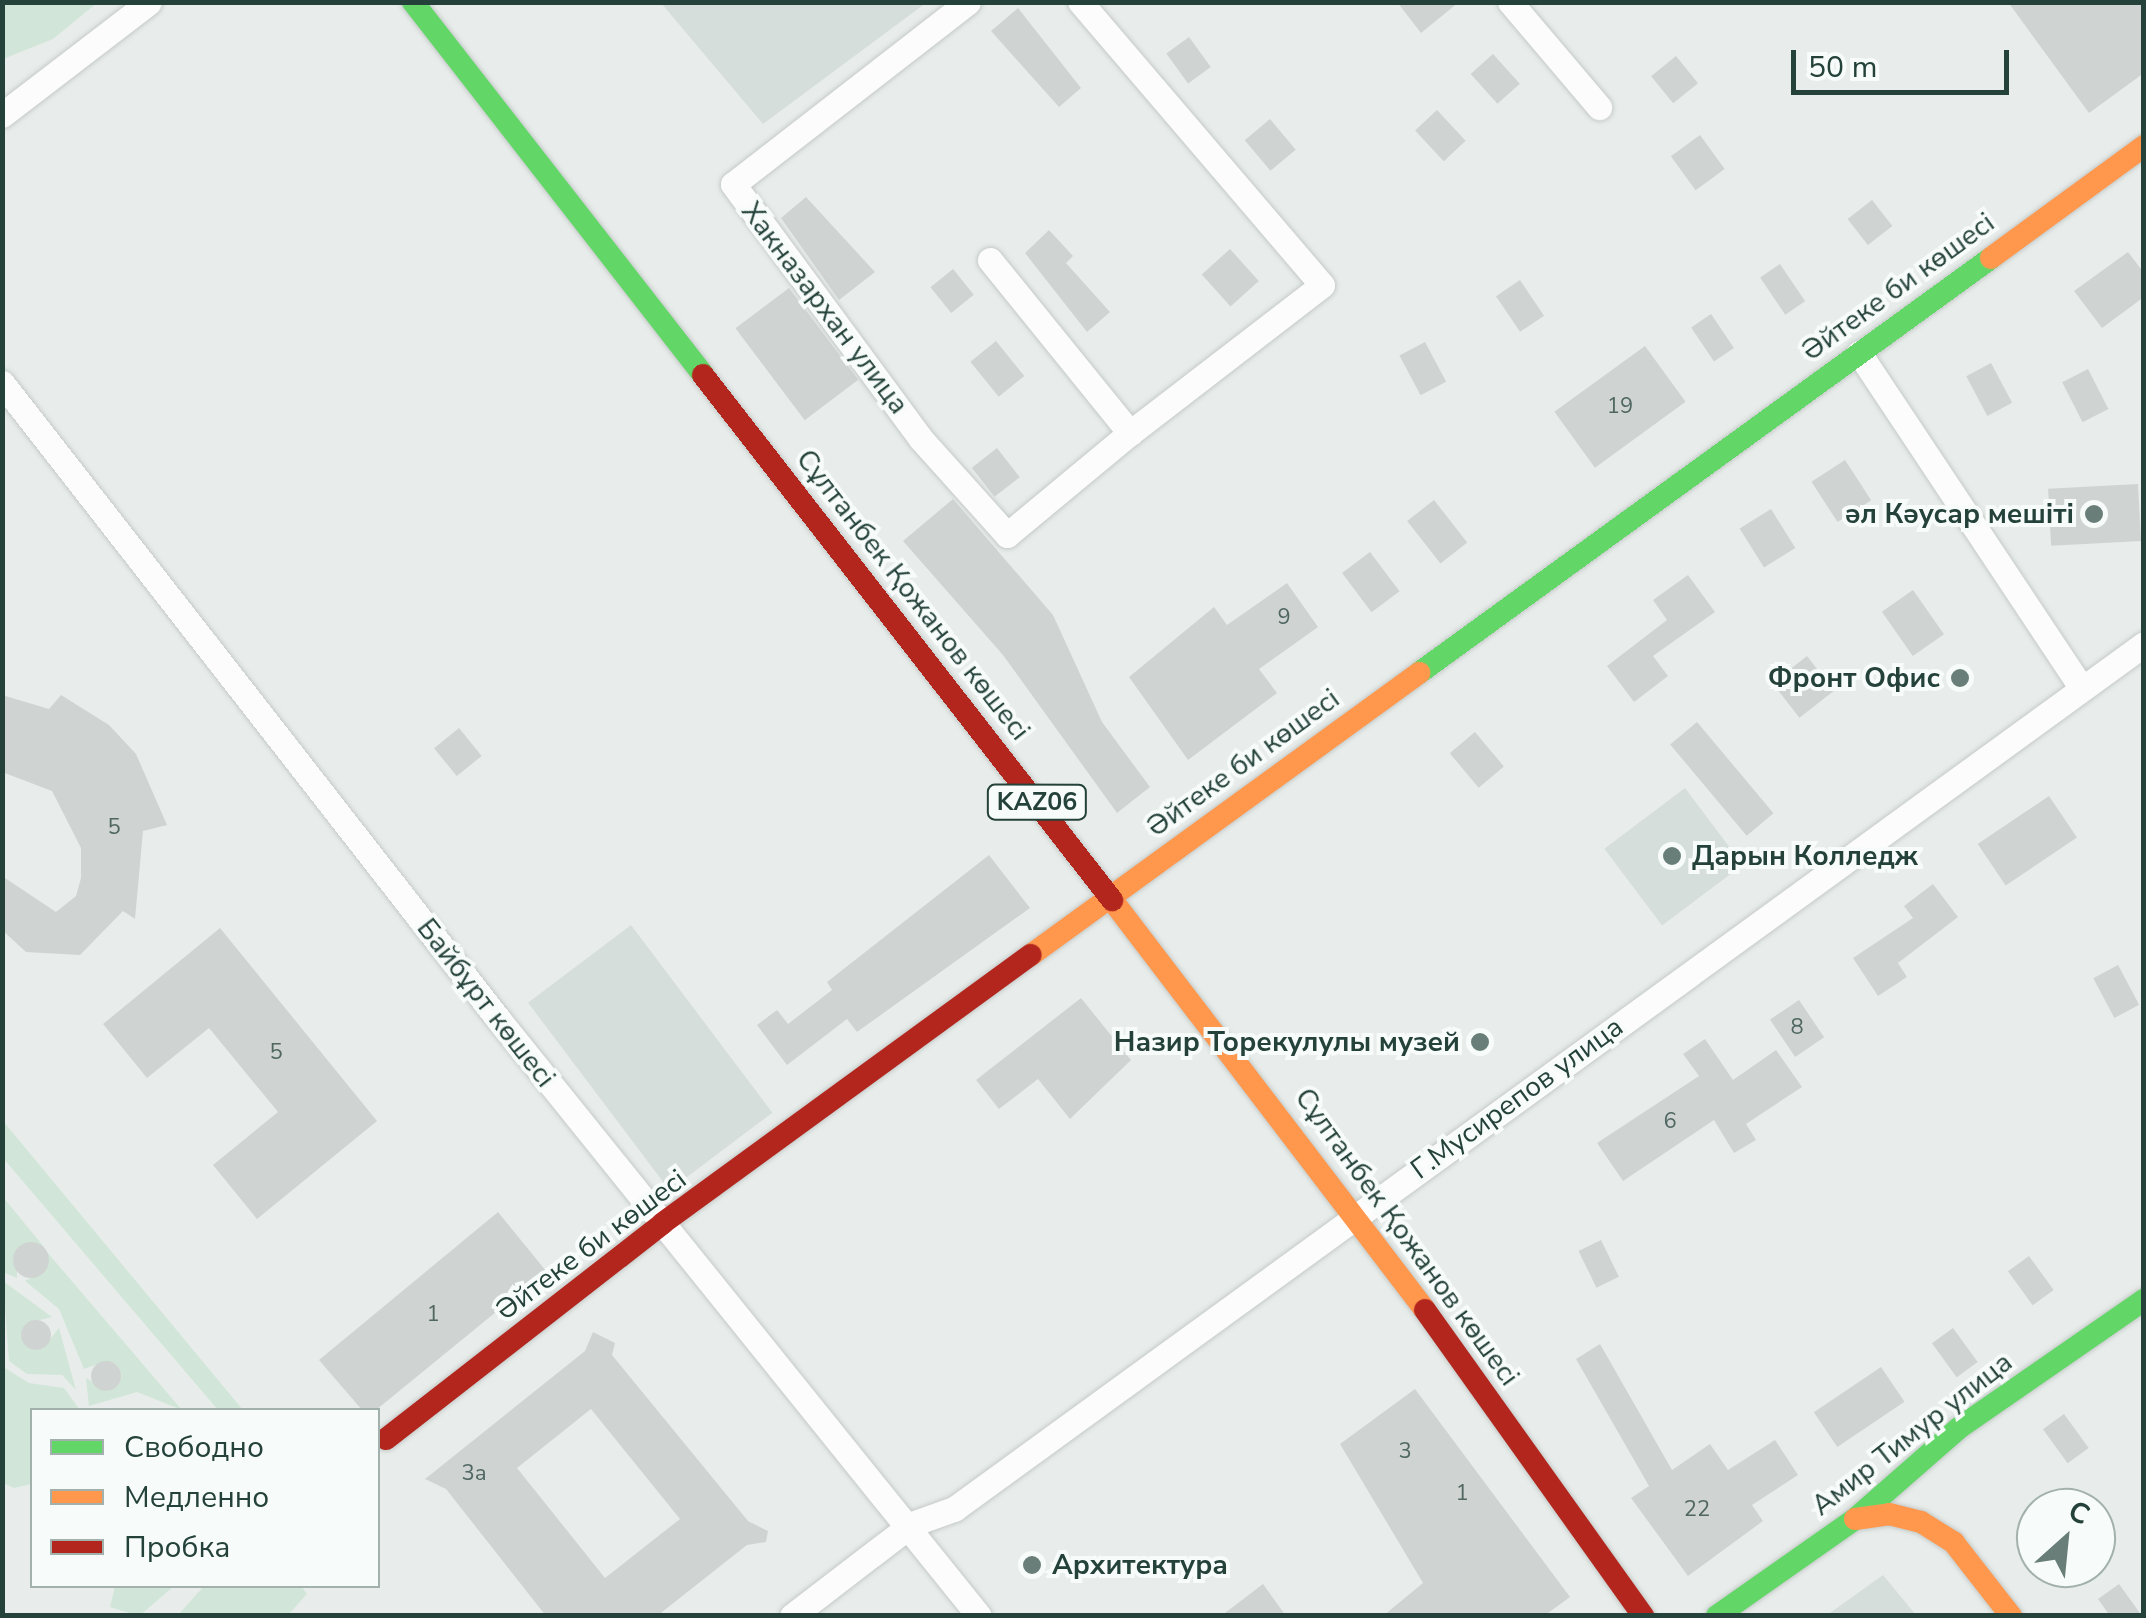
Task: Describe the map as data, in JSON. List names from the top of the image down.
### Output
{
  "streets": {
    "main road": [
      "Әйтеке би көшесі",
      "Сұлтанбек Қожанов көшесі",
      "KАZ06",
      "Амир Тимур улица"
    ],
    "street": ["Хакназархан улица", "Байбұрт көшесі", "Г.Мусирепов улица"]
  },
  "crossings": [
    ["Әйтеке би көшесі", "Сұлтанбек Қожанов көшесі"],
    ["Әйтеке би көшесі", "Байбұрт көшесі"],
    ["Сұлтанбек Қожанов көшесі", "Г.Мусирепов улица"],
    ["Байбұрт көшесі", "Г.Мусирепов улица"]
  ],
  "places": [
    "әл Кәусар мешіті",
    "Фронт Офис",
    "Дарын Колледж",
    "Назир Торекулулы музей",
    "Архитектура"
  ],
  "house_numbers": [
    "19",
    "9",
    "5",
    "8",
    "5",
    "6",
    "1",
    "3",
    "3а",
    "1",
    "22"
  ],
  "legend": ["Свободно", "Медленно", "Пробка"],
  "scale_bar": "50 m",
  "north": "top right"
}
